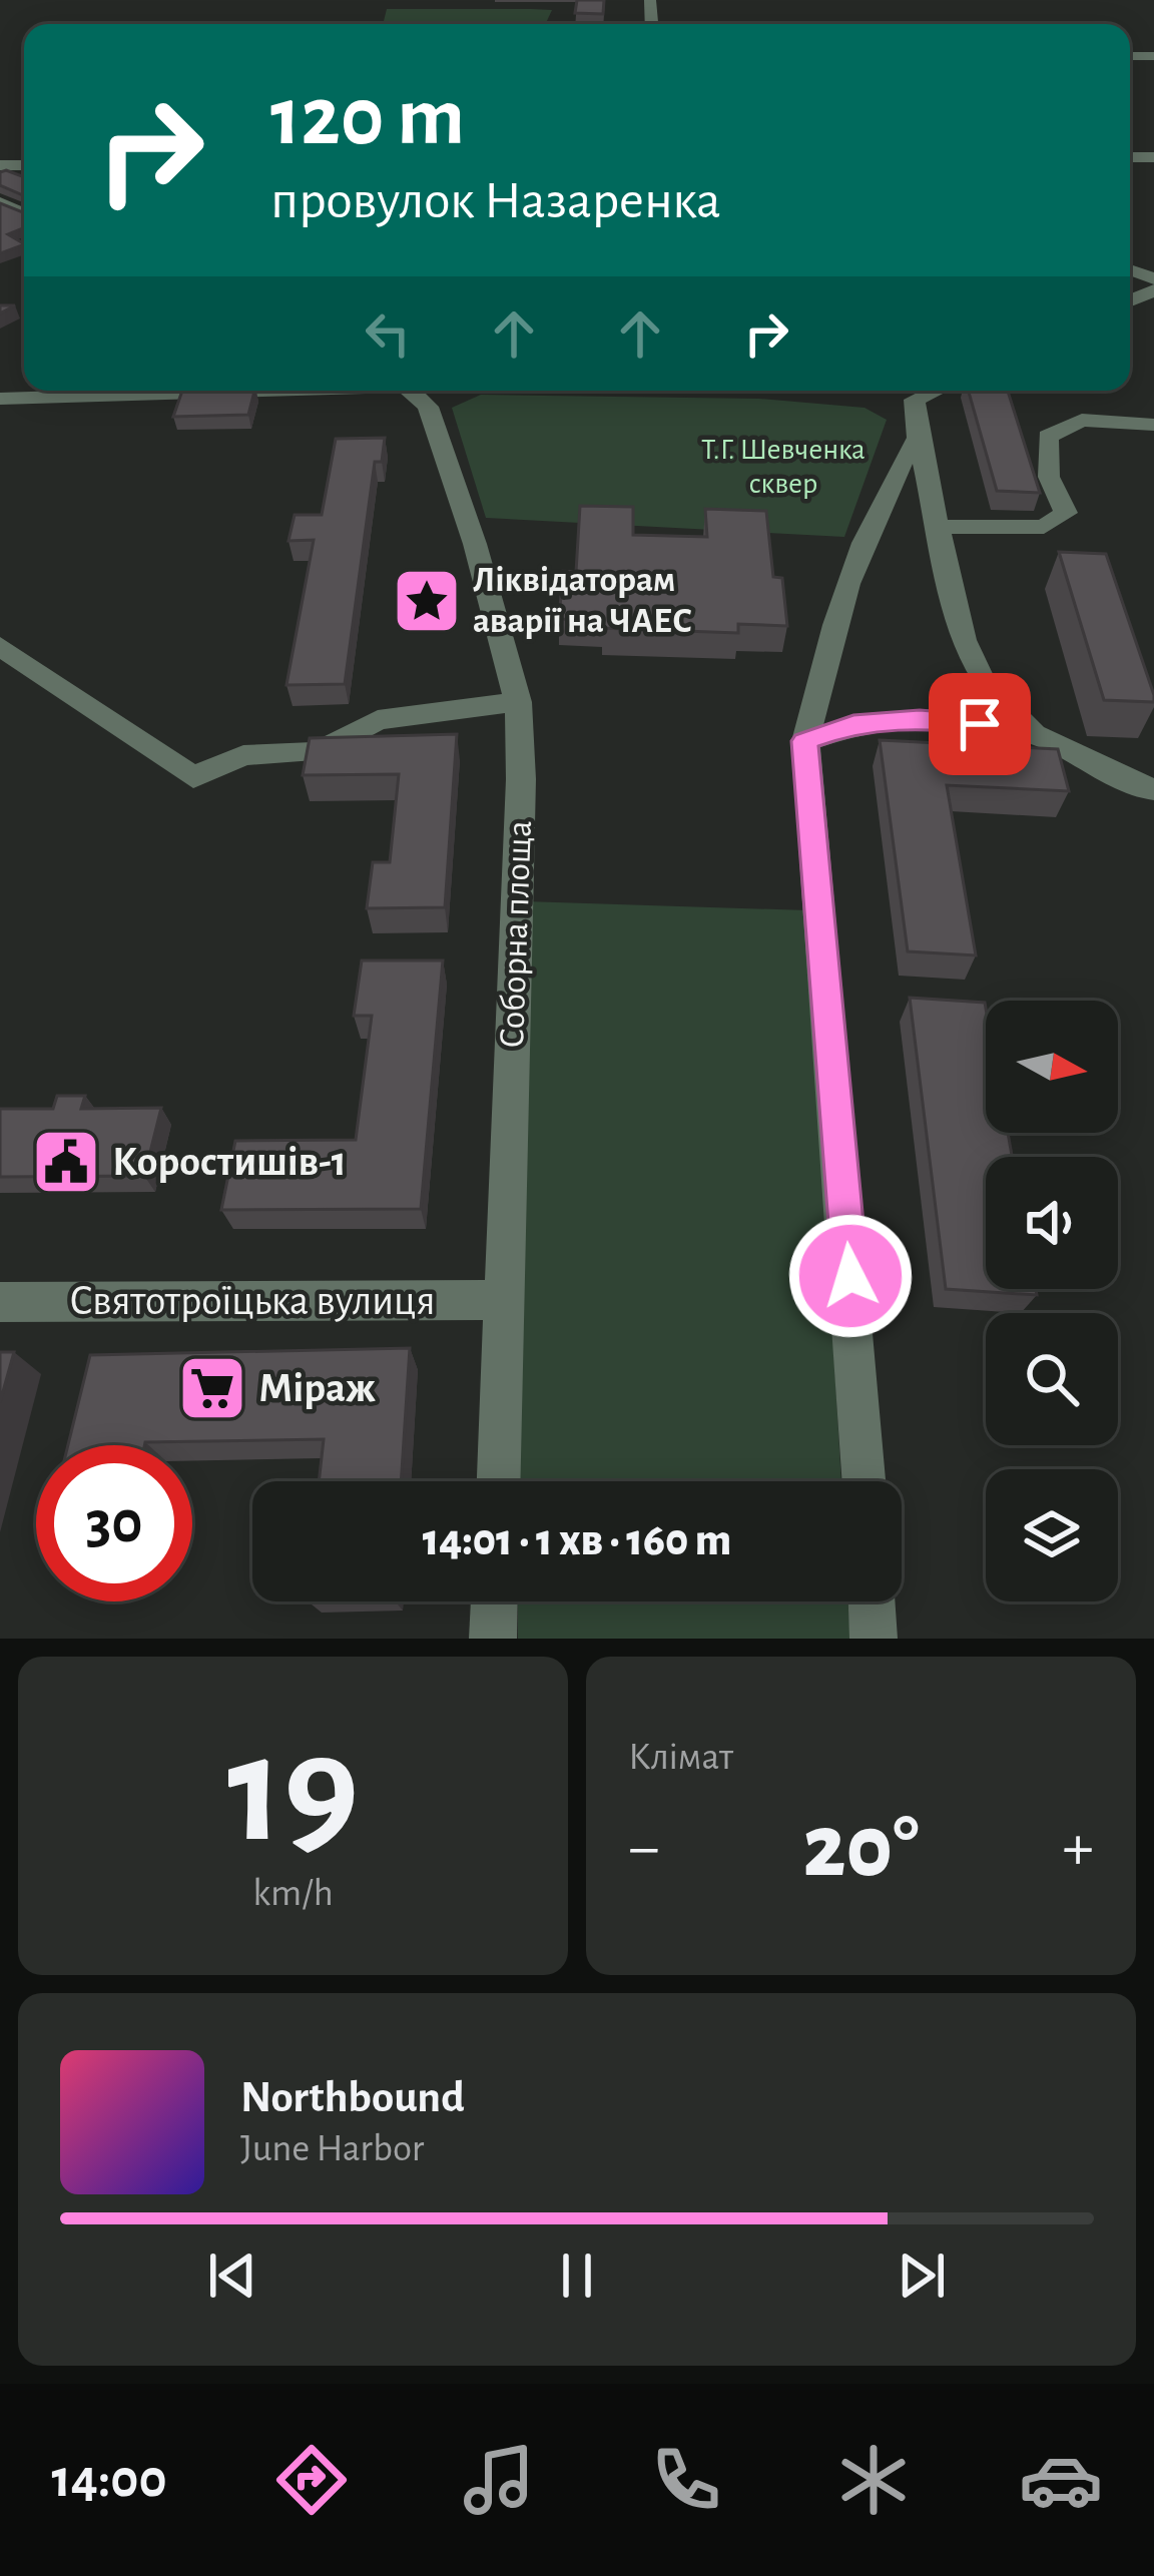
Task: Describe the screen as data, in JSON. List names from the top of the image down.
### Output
{
  "streets": {
    "street": ["Соборна площа", "Святотроїцька вулиця"]
  },
  "crossings": [
    ["Соборна площа", "Святотроїцька вулиця"]
  ],
  "parks": ["Т.Г. Шевченка сквер"],
  "places": {
    "place": ["Ліквідаторам аварії на ЧАЕС"],
    "public building": ["Коростишів-1"],
    "supermarket": ["Міраж"]
  },
  "north": "right",
  "page": {
    "turn": ["120 m", "провулок Назаренка"],
    "limit": "30",
    "trip": "14:01 · 1 хв · 160 m",
    "tile": [
      ["19", "km/h"],
      "Клімат"
    ],
    "heat": ["−", "20°", "+"],
    "song": ["Northbound", "June Harbor"],
    "tabs": "14:00"
  }
}
